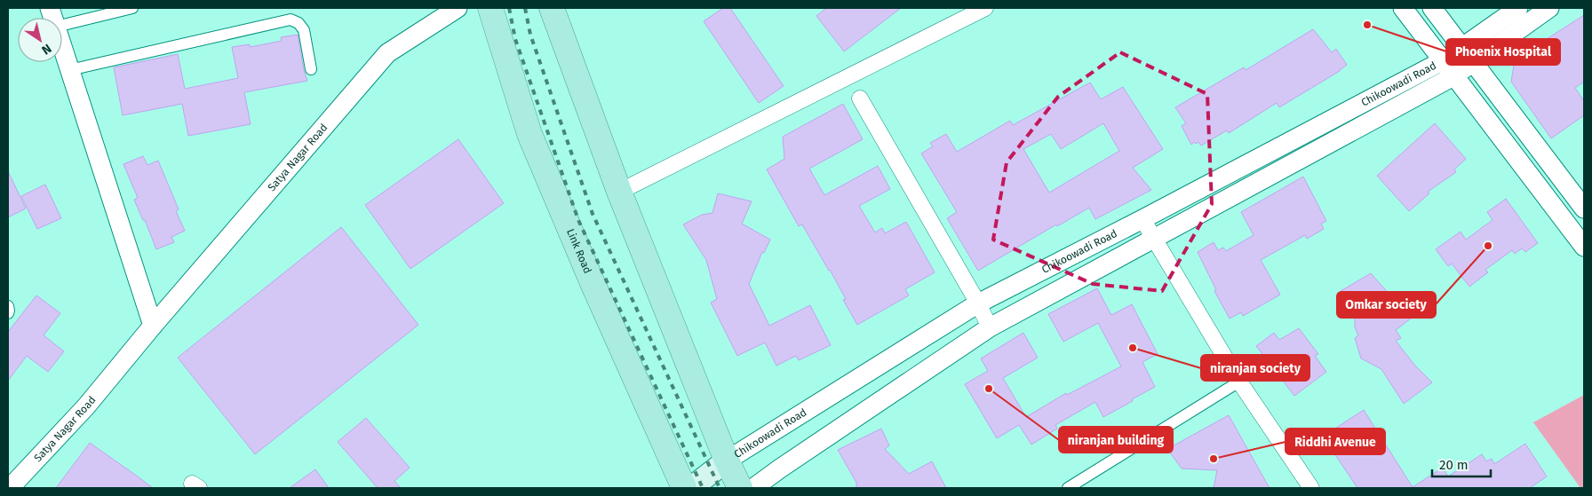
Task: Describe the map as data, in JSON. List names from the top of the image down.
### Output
{
  "streets": {
    "main road": ["Link Road"],
    "street": ["Chikoowadi Road", "Satya Nagar Road"]
  },
  "places": [
    "Phoenix Hospital",
    "Omkar society",
    "niranjan society",
    "niranjan building",
    "Riddhi Avenue"
  ],
  "scale_bar": "20 m",
  "north": "bottom right"
}
